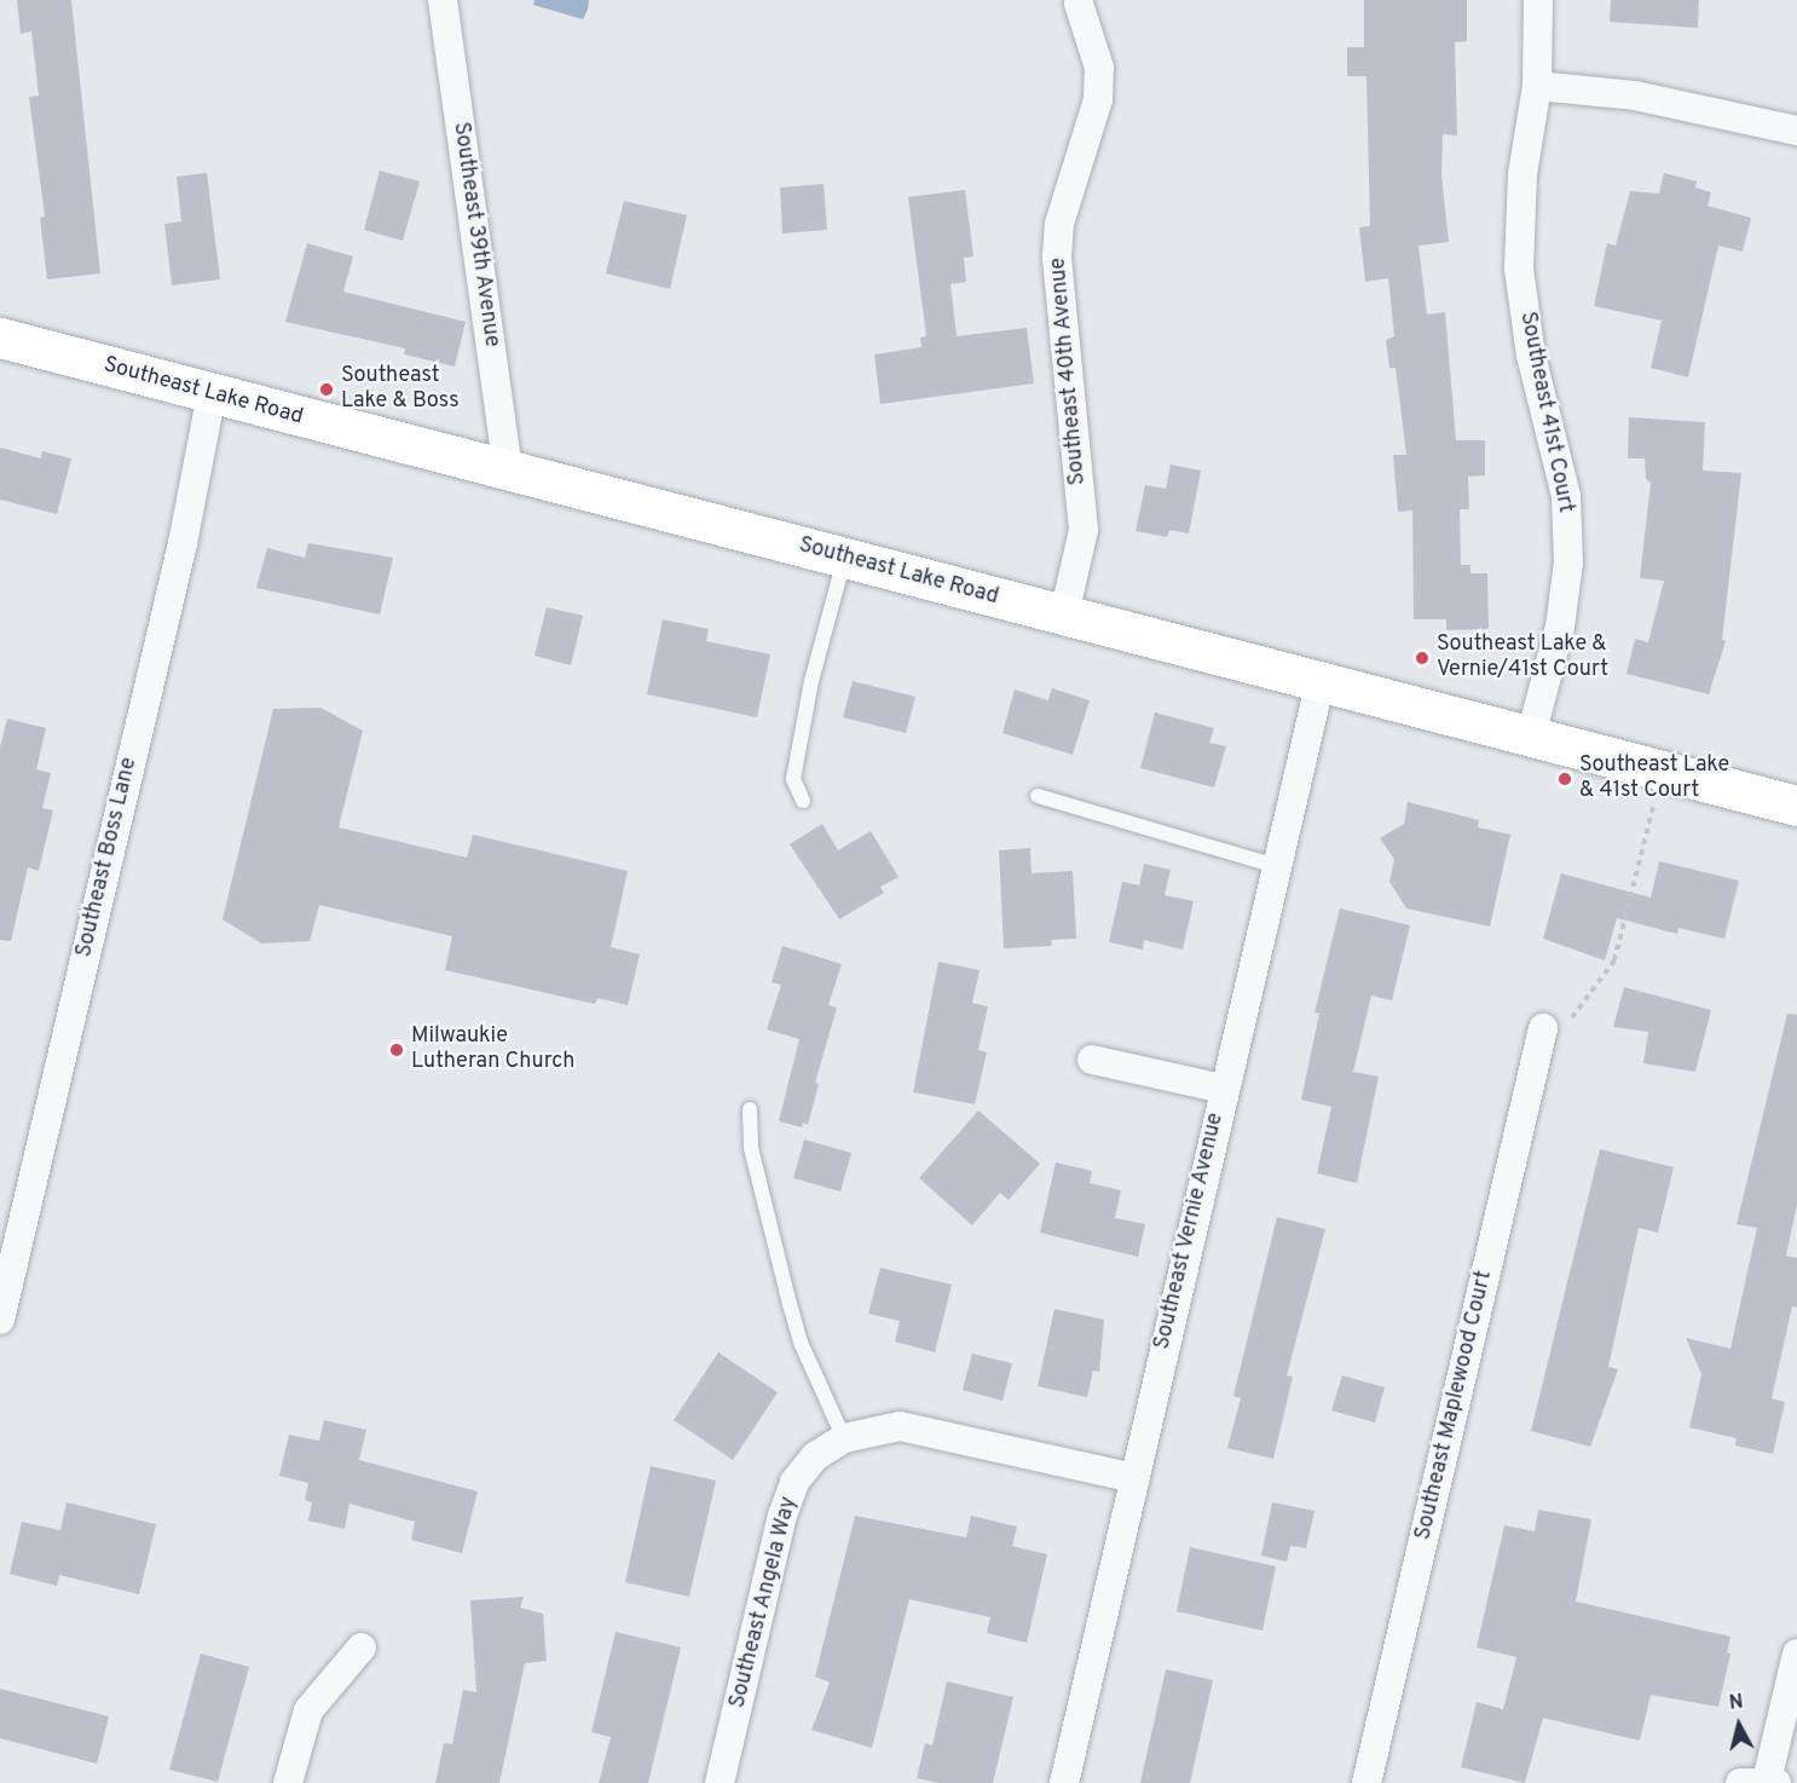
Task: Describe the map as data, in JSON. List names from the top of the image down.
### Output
{
  "streets": {
    "main road": ["Southeast Lake Road"],
    "street": [
      "Southeast 39th Avenue",
      "Southeast 40th Avenue",
      "Southeast 41st Court",
      "Southeast Boss Lane",
      "Southeast Vernie Avenue",
      "Southeast Maplewood Court",
      "Southeast Angela Way"
    ]
  },
  "crossings": [
    ["Southeast 39th Avenue", "Southeast Lake Road"],
    ["Southeast 40th Avenue", "Southeast Lake Road"],
    ["Southeast Lake Road", "Southeast 41st Court"],
    ["Southeast Lake Road", "Southeast Boss Lane"],
    ["Southeast Lake Road", "Southeast Vernie Avenue"],
    ["Southeast Vernie Avenue", "Southeast Angela Way"]
  ],
  "places": [
    "Southeast Lake & Boss",
    "Southeast Lake & Vernie/41st Court",
    "Southeast Lake & 41st Court",
    "Milwaukie Lutheran Church"
  ],
  "north": "top"
}
